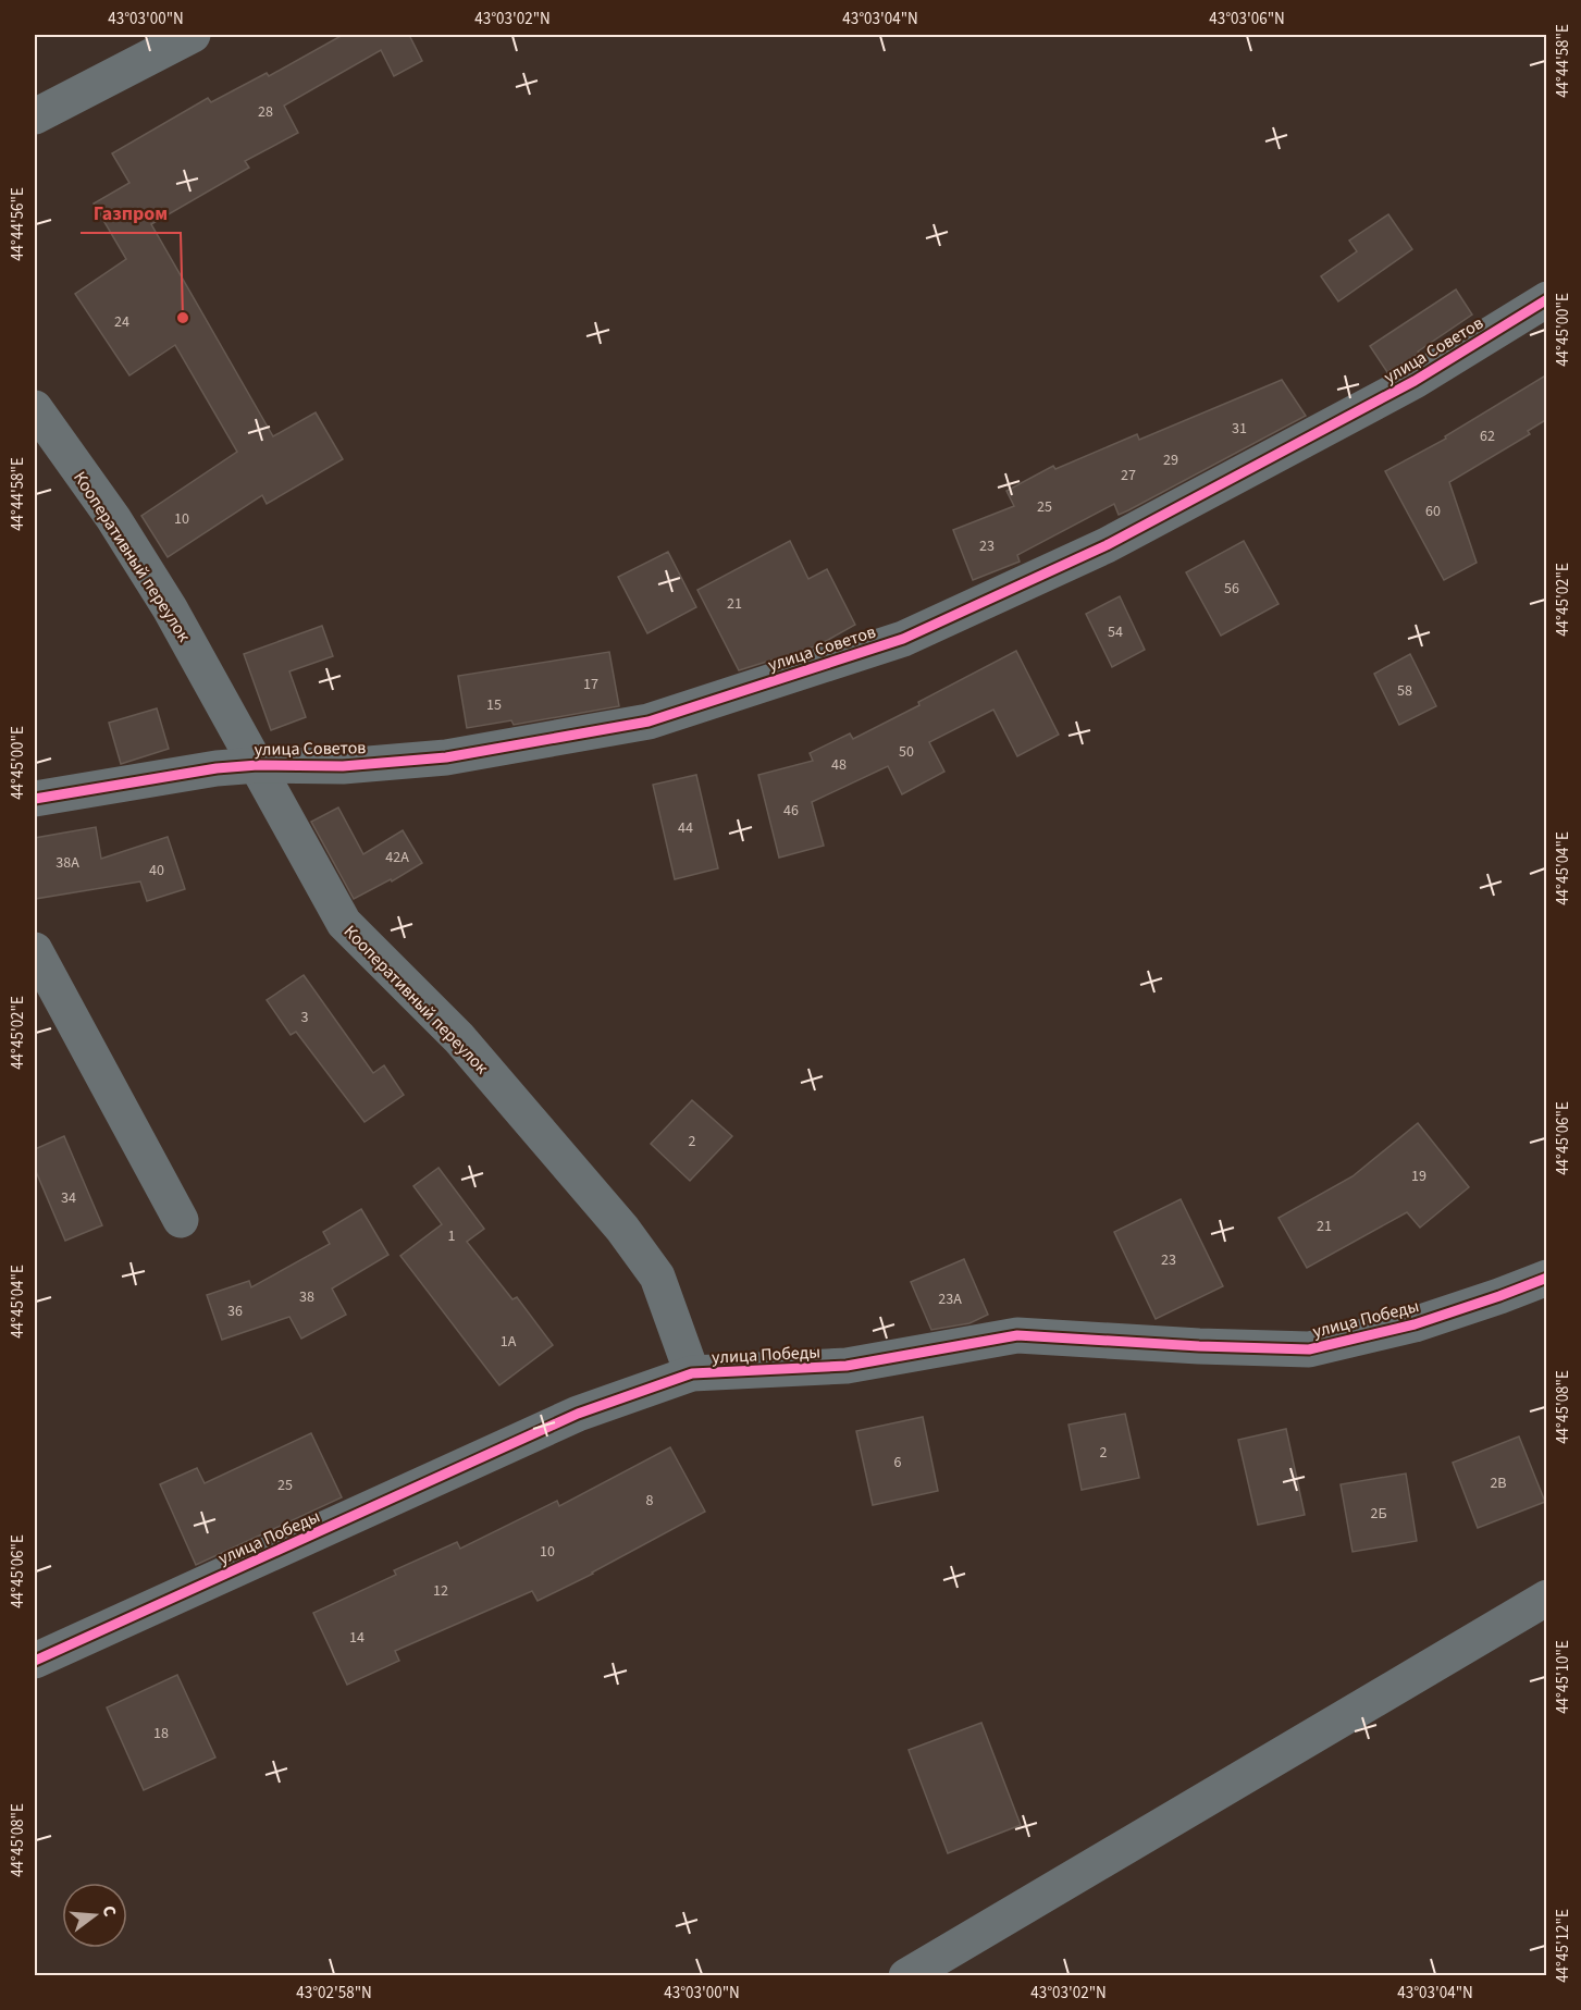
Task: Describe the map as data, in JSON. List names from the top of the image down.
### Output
{
  "streets": {
    "street": ["улица Советов", "Кооперативный переулок", "улица Победы"]
  },
  "crossings": [
    ["улица Советов", "Кооперативный переулок"],
    ["Кооперативный переулок", "улица Победы"]
  ],
  "places": ["Газпром"],
  "house_numbers": [
    "28",
    "24",
    "31",
    "62",
    "29",
    "27",
    "25",
    "60",
    "10",
    "23",
    "56",
    "21",
    "54",
    "17",
    "58",
    "15",
    "50",
    "48",
    "46",
    "44",
    "42А",
    "38А",
    "40",
    "3",
    "2",
    "19",
    "34",
    "21",
    "1",
    "23",
    "38",
    "23А",
    "36",
    "1А",
    "2",
    "6",
    "2В",
    "25",
    "8",
    "2Б",
    "10",
    "12",
    "14",
    "18"
  ],
  "north": "right",
  "coordinates": [
    "43°03'00\"N",
    "43°03'02\"N",
    "43°03'04\"N",
    "43°03'06\"N",
    "44°44'58\"E",
    "44°44'56\"E",
    "44°45'00\"E",
    "44°45'02\"E",
    "44°45'04\"E",
    "44°45'06\"E",
    "44°45'08\"E",
    "44°45'10\"E",
    "44°45'12\"E",
    "43°02'58\"N"
  ]
}
